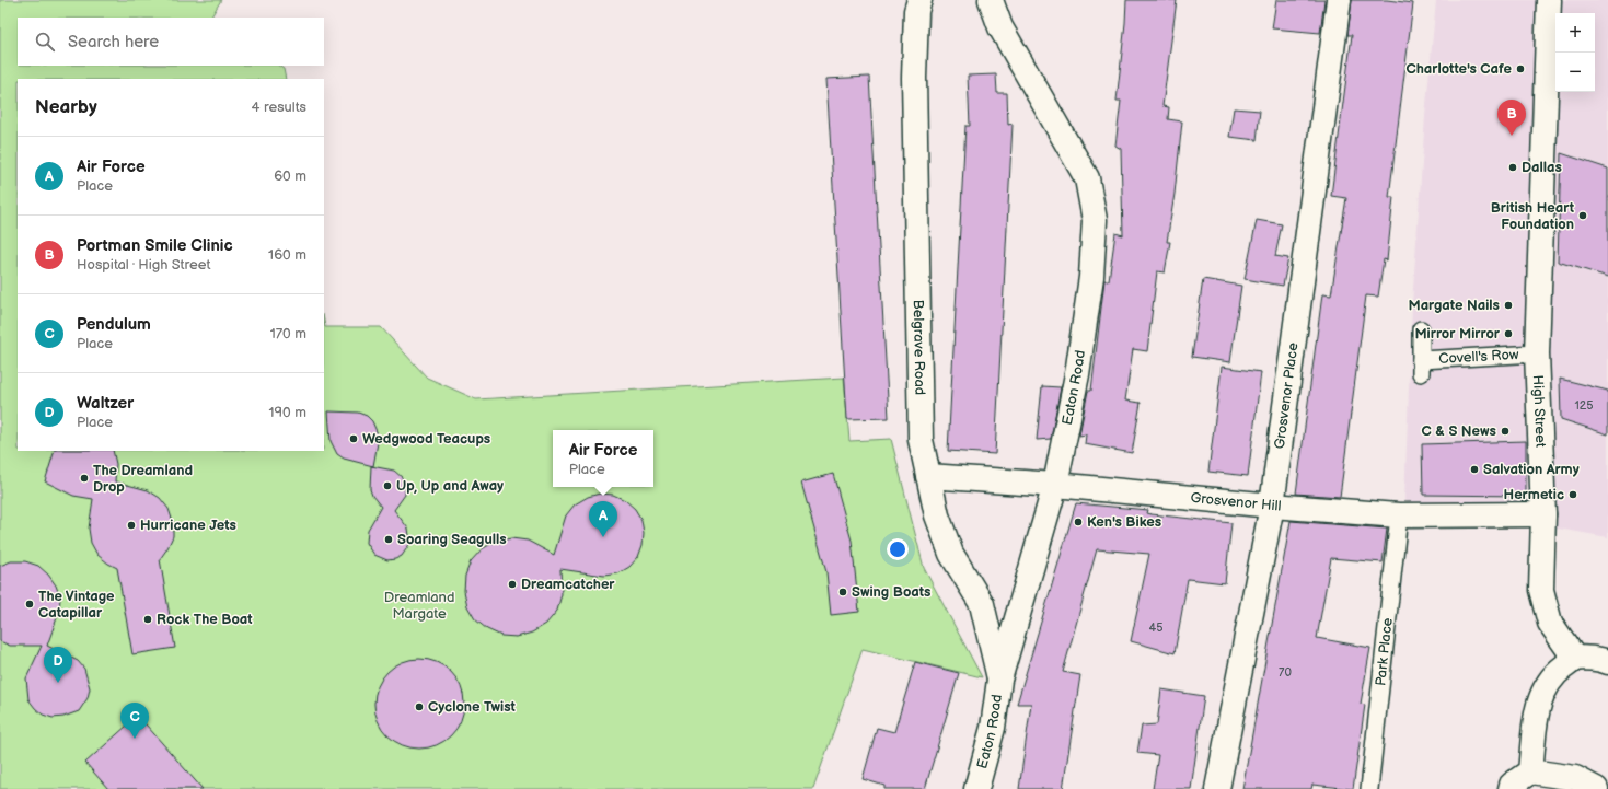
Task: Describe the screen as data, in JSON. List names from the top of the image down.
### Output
{
  "streets": {
    "street": [
      "Belgrave Road",
      "Eaton Road",
      "Grosvenor Place",
      "High Street",
      "Grosvenor Hill"
    ],
    "lane": ["Covell's Row", "Park Place"]
  },
  "crossings": [
    ["Belgrave Road", "Eaton Road"],
    ["Belgrave Road", "Grosvenor Hill"],
    ["Covell's Row", "High Street"],
    ["Eaton Road", "Grosvenor Hill"],
    ["Grosvenor Place", "Grosvenor Hill"],
    ["High Street", "Grosvenor Hill"],
    ["Grosvenor Hill", "Park Place"]
  ],
  "parks": ["Dreamland Margate"],
  "places": [
    "Charlotte's Cafe",
    "Dallas",
    "British Heart Foundation",
    "Margate Nails",
    "Mirror Mirror",
    "C & S News",
    "Wedgwood Teacups",
    "Salvation Army",
    "The Dreamland Drop",
    "Up, Up and Away",
    "Hermetic",
    "Ken's Bikes",
    "Hurricane Jets",
    "Soaring Seagulls",
    "Dreamcatcher",
    "Swing Boats",
    "The Vintage Catapillar",
    "Rock The Boat",
    "Cyclone Twist"
  ],
  "house_numbers": ["125", "45", "70"],
  "page": {
    "map_buttons": ["+", "−"],
    "search": "Search here",
    "heading": ["Nearby", "4 results"],
    "pins": [
      "B",
      "A",
      "D",
      "C"
    ],
    "list": [
      {
        "mark": "A",
        "name": "Air Force",
        "note": "Place",
        "value": "60 m"
      },
      {
        "mark": "B",
        "name": "Portman Smile Clinic",
        "note": "Hospital · High Street",
        "value": "160 m"
      },
      {
        "mark": "C",
        "name": "Pendulum",
        "note": "Place",
        "value": "170 m"
      },
      {
        "mark": "D",
        "name": "Waltzer",
        "note": "Place",
        "value": "190 m"
      }
    ],
    "popup": ["Air Force", "Place"]
  }
}
